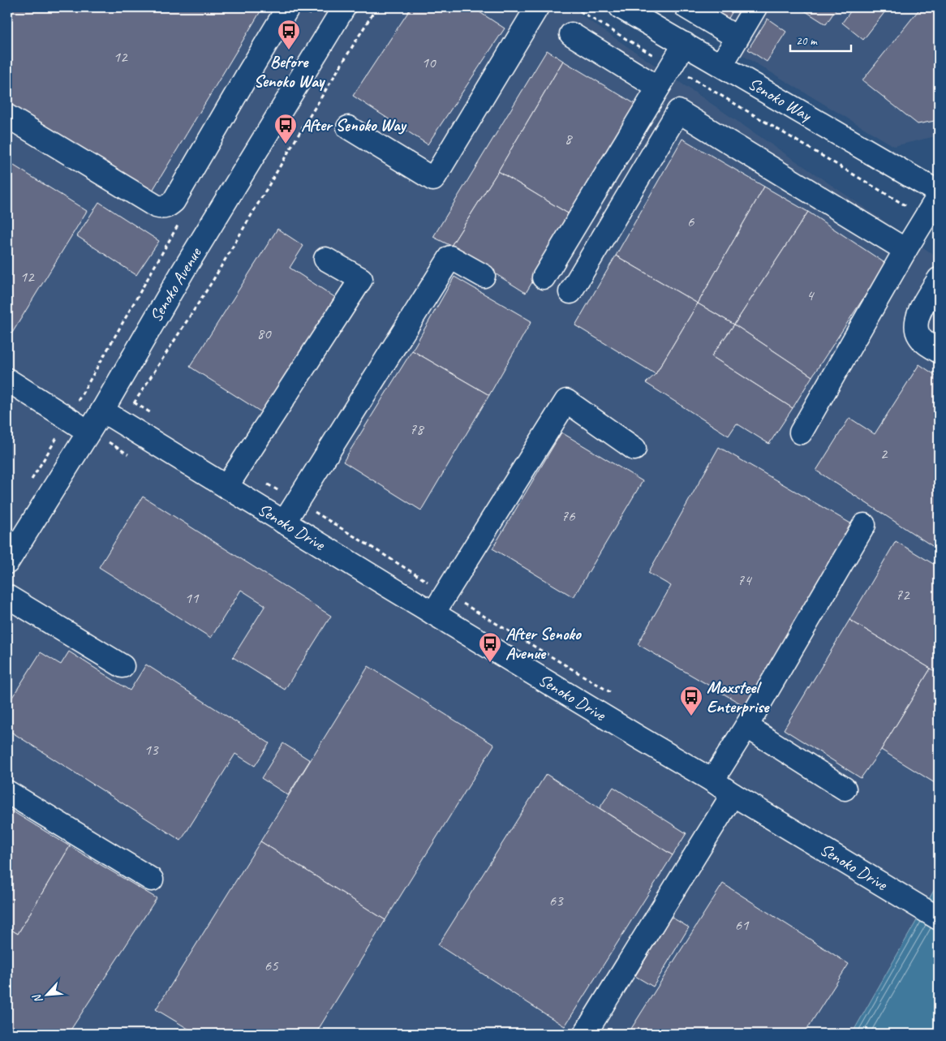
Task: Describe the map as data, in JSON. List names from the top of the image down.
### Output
{
  "streets": {
    "street": ["Senoko Way", "Senoko Avenue", "Senoko Drive"]
  },
  "crossings": [
    ["Senoko Avenue", "Senoko Drive"]
  ],
  "places": {
    "bus stop": [
      "Before Senoko Way",
      "After Senoko Way",
      "After Senoko Avenue",
      "Maxsteel Enterprise"
    ]
  },
  "house_numbers": [
    "12",
    "10",
    "8",
    "6",
    "12",
    "4",
    "80",
    "78",
    "2",
    "76",
    "74",
    "72",
    "11",
    "13",
    "63",
    "61",
    "65"
  ],
  "scale_bar": "20 m",
  "north": "bottom left"
}
